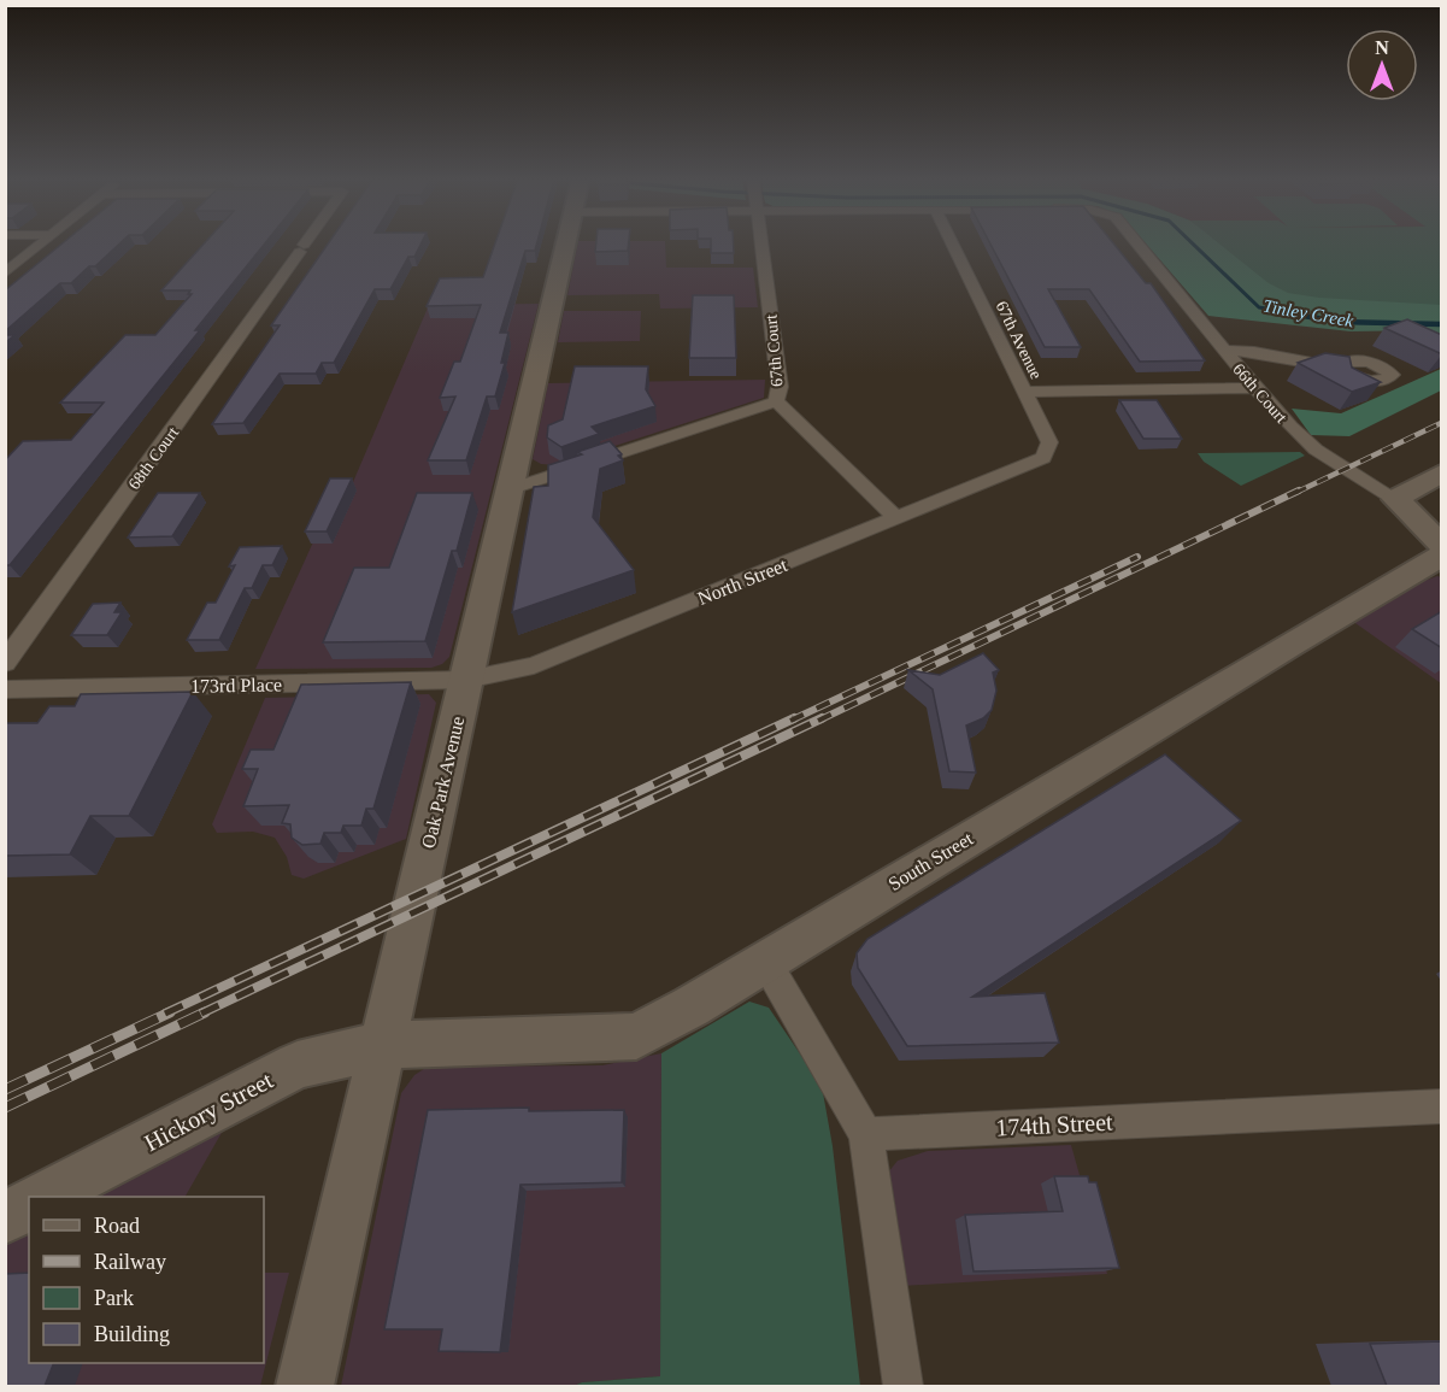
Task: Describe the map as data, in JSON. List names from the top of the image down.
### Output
{
  "streets": {
    "street": [
      "67th Avenue",
      "67th Court",
      "66th Court",
      "68th Court",
      "North Street",
      "173rd Place",
      "Oak Park Avenue",
      "South Street",
      "Hickory Street",
      "174th Street"
    ]
  },
  "crossings": [
    ["67th Avenue", "North Street"],
    ["67th Court", "North Street"],
    ["North Street", "173rd Place"],
    ["North Street", "Oak Park Avenue"],
    ["173rd Place", "Oak Park Avenue"],
    ["Oak Park Avenue", "South Street"],
    ["Oak Park Avenue", "Hickory Street"],
    ["South Street", "Hickory Street"]
  ],
  "water": ["Tinley Creek"],
  "legend": [
    "Road",
    "Railway",
    "Park",
    "Building"
  ],
  "north": "top"
}
